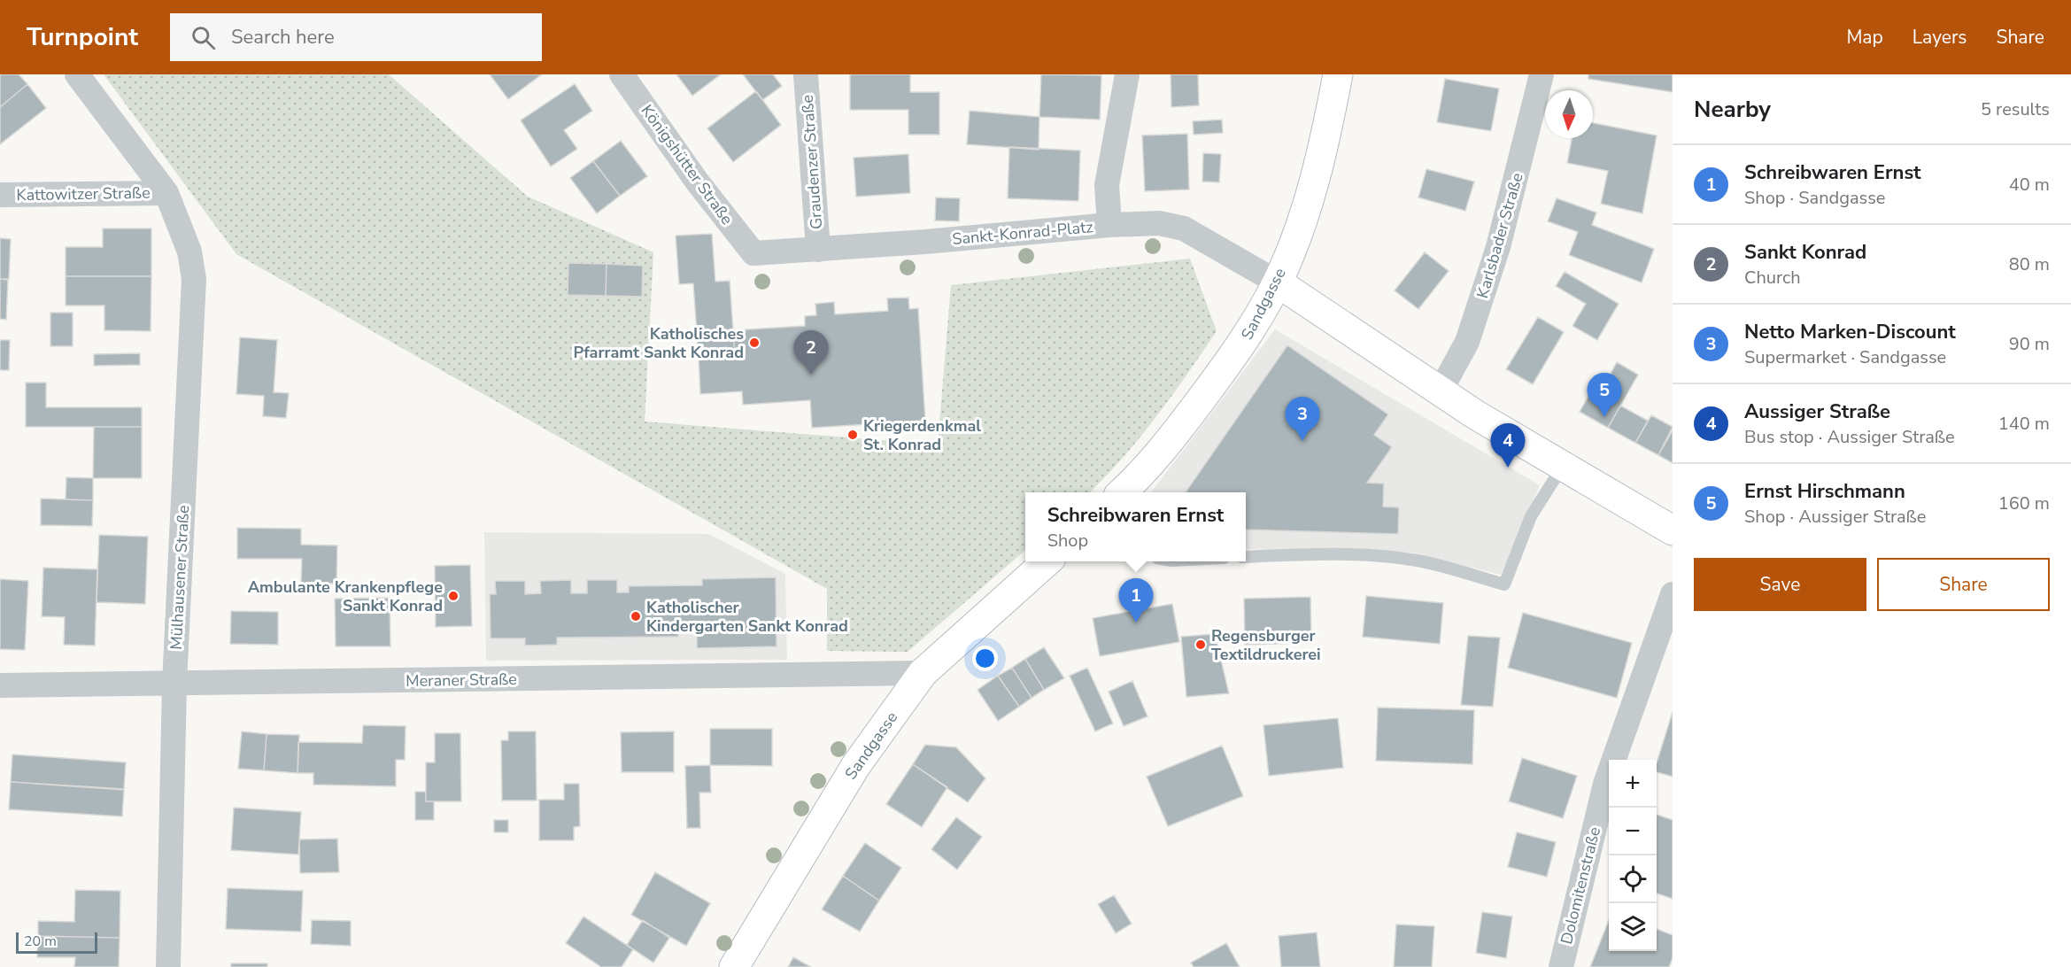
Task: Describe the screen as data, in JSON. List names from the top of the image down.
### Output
{
  "streets": {
    "street": [
      "Graudenzer Straße",
      "Königshütter Straße",
      "Kattowitzer Straße",
      "Sankt-Konrad-Platz",
      "Karlsbader Straße",
      "Sandgasse",
      "Mülhausener Straße",
      "Meraner Straße",
      "Dolomitenstraße"
    ]
  },
  "crossings": [
    ["Graudenzer Straße", "Sankt-Konrad-Platz"],
    ["Königshütter Straße", "Sankt-Konrad-Platz"],
    ["Kattowitzer Straße", "Mülhausener Straße"],
    ["Sankt-Konrad-Platz", "Sandgasse"],
    ["Sandgasse", "Meraner Straße"],
    ["Mülhausener Straße", "Meraner Straße"]
  ],
  "places": [
    "Katholisches Pfarramt Sankt Konrad",
    "Kriegerdenkmal St. Konrad",
    "Ambulante Krankenpflege Sankt Konrad",
    "Katholischer Kindergarten Sankt Konrad",
    "Regensburger Textildruckerei"
  ],
  "scale_bar": "20 m",
  "north": "bottom",
  "page": {
    "header": "Turnpoint",
    "search": "Search here",
    "nav": ["Map", "Layers", "Share"],
    "heading": ["Nearby", "5 results"],
    "list": [
      {
        "mark": "1",
        "name": "Schreibwaren Ernst",
        "note": "Shop · Sandgasse",
        "value": "40 m"
      },
      {
        "mark": "2",
        "name": "Sankt Konrad",
        "note": "Church",
        "value": "80 m"
      },
      {
        "mark": "3",
        "name": "Netto Marken-Discount",
        "note": "Supermarket · Sandgasse",
        "value": "90 m"
      },
      {
        "mark": "4",
        "name": "Aussiger Straße",
        "note": "Bus stop · Aussiger Straße",
        "value": "140 m"
      },
      {
        "mark": "5",
        "name": "Ernst Hirschmann",
        "note": "Shop · Aussiger Straße",
        "value": "160 m"
      }
    ],
    "pins": [
      "2",
      "5",
      "3",
      "4",
      "1"
    ],
    "popup": ["Schreibwaren Ernst", "Shop"],
    "buttons": ["Save", "Share"],
    "map_buttons": ["+", "−"],
    "scale": "20 m"
  }
}
